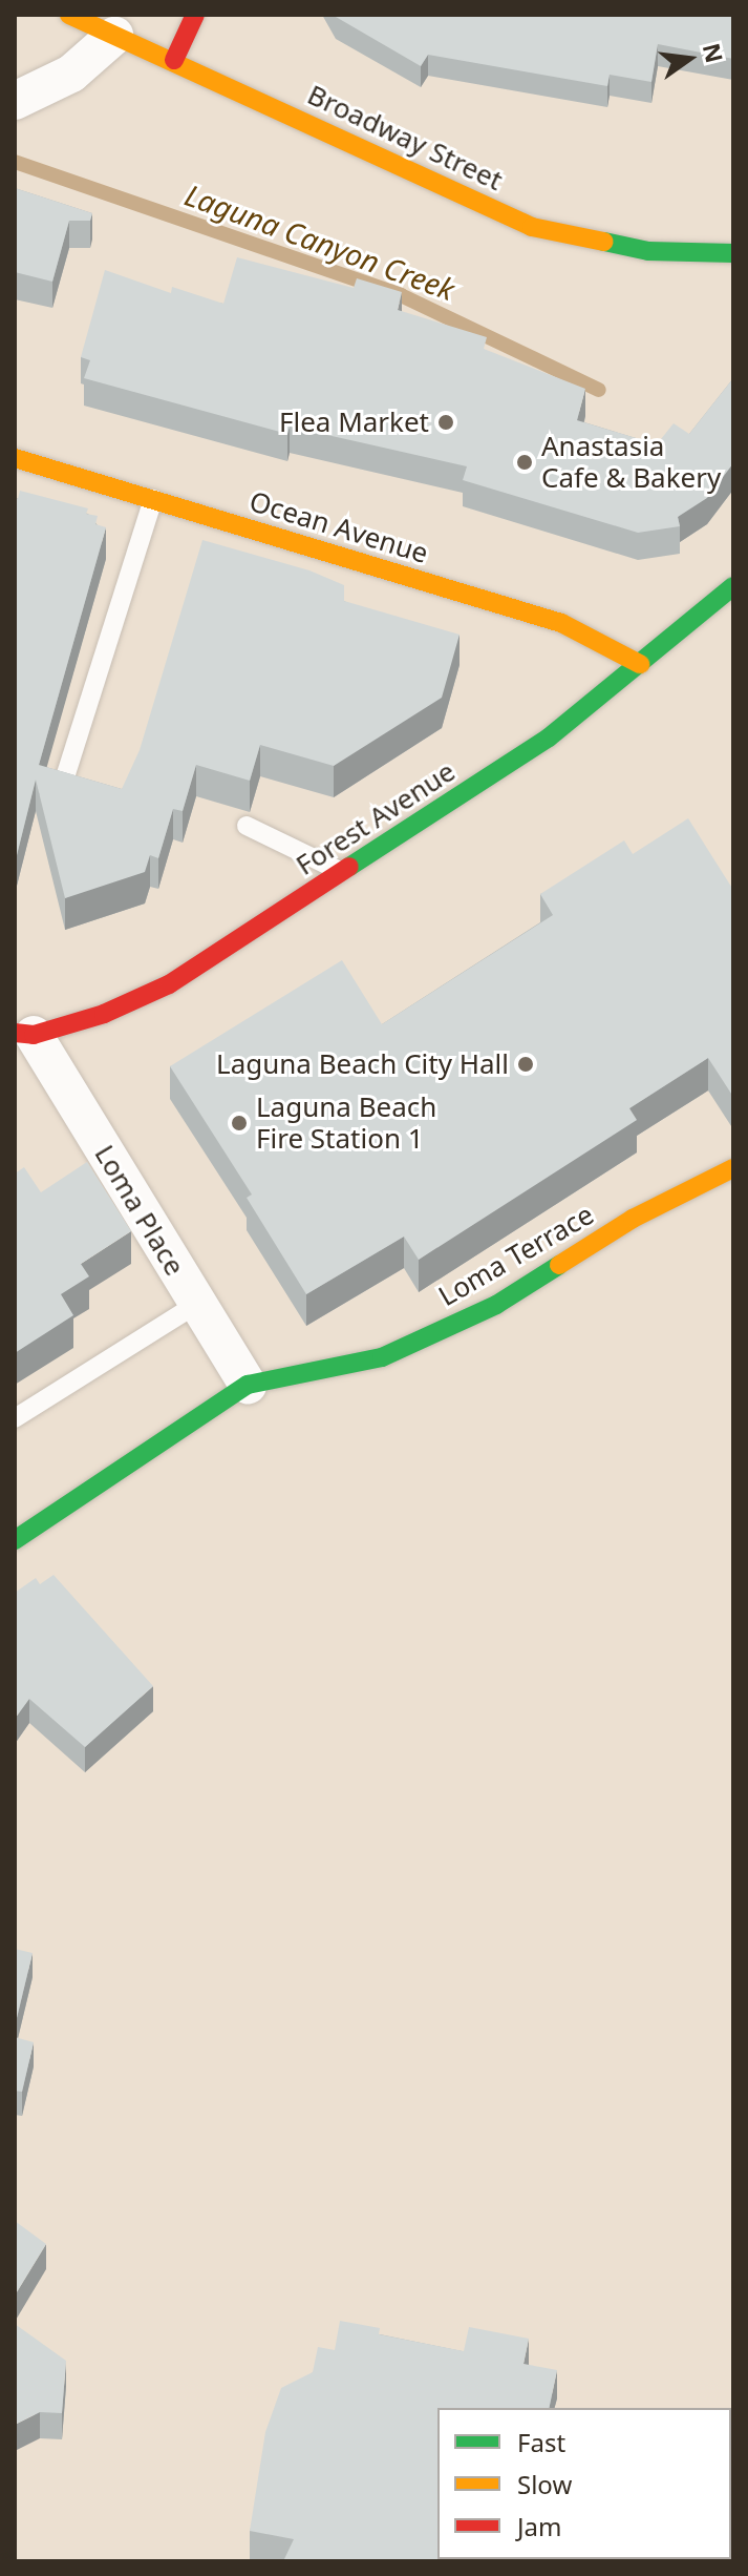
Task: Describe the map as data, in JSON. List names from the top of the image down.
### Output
{
  "streets": {
    "street": [
      "Broadway Street",
      "Ocean Avenue",
      "Forest Avenue",
      "Loma Place",
      "Loma Terrace"
    ]
  },
  "crossings": [
    ["Ocean Avenue", "Forest Avenue"],
    ["Forest Avenue", "Loma Place"],
    ["Loma Place", "Loma Terrace"]
  ],
  "water": ["Laguna Canyon Creek"],
  "places": [
    "Flea Market",
    "Anastasia Cafe & Bakery",
    "Laguna Beach City Hall",
    "Laguna Beach Fire Station 1"
  ],
  "legend": ["Fast", "Slow", "Jam"],
  "north": "right"
}
